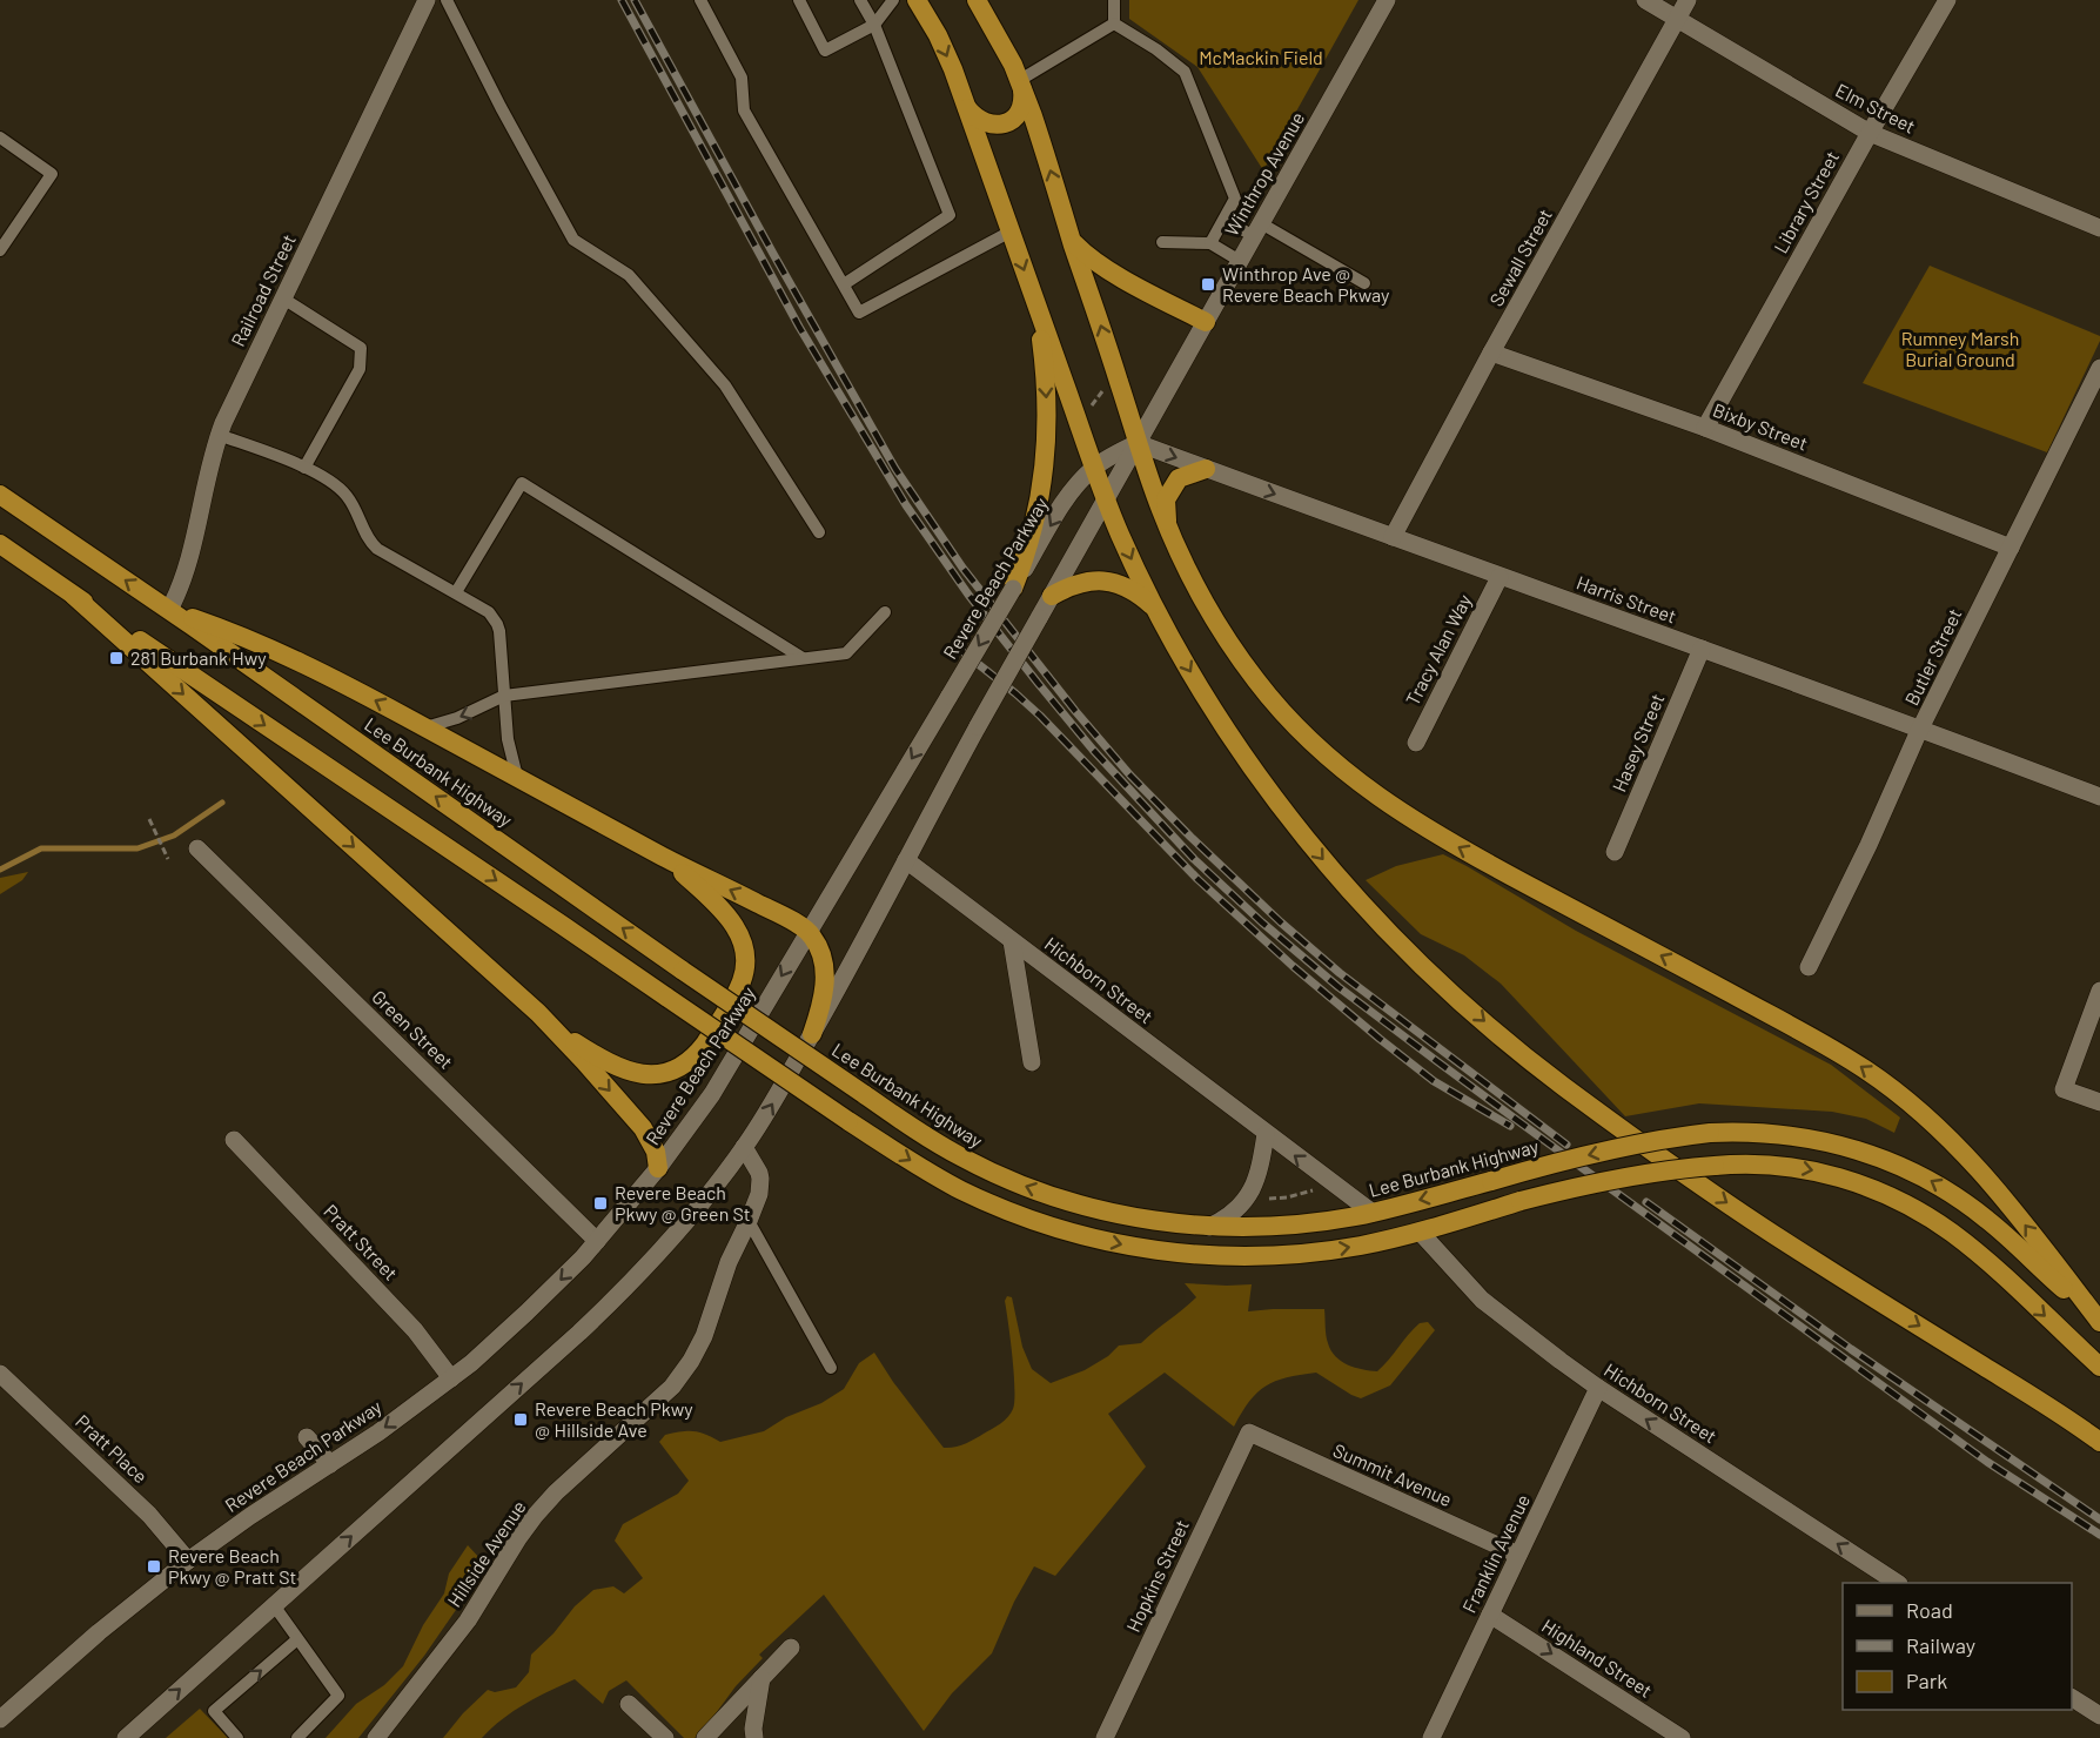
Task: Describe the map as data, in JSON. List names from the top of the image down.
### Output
{
  "streets": {
    "highway": ["Lee Burbank Highway"],
    "street": [
      "Elm Street",
      "Winthrop Avenue",
      "Library Street",
      "Sewall Street",
      "Railroad Street",
      "Bixby Street",
      "Revere Beach Parkway",
      "Harris Street",
      "Tracy Alan Way",
      "Butler Street",
      "Hasey Street",
      "Hichborn Street",
      "Green Street",
      "Pratt Street",
      "Pratt Place",
      "Summit Avenue",
      "Hillside Avenue",
      "Franklin Avenue",
      "Hopkins Street",
      "Highland Street"
    ]
  },
  "crossings": [
    ["Elm Street", "Library Street"],
    ["Elm Street", "Sewall Street"],
    ["Winthrop Avenue", "Revere Beach Parkway"],
    ["Winthrop Avenue", "Harris Street"],
    ["Library Street", "Bixby Street"],
    ["Sewall Street", "Bixby Street"],
    ["Sewall Street", "Harris Street"],
    ["Railroad Street", "Lee Burbank Highway"],
    ["Bixby Street", "Butler Street"],
    ["Revere Beach Parkway", "Harris Street"],
    ["Revere Beach Parkway", "Green Street"],
    ["Revere Beach Parkway", "Pratt Street"],
    ["Revere Beach Parkway", "Pratt Place"],
    ["Harris Street", "Tracy Alan Way"],
    ["Harris Street", "Butler Street"],
    ["Harris Street", "Hasey Street"],
    ["Lee Burbank Highway", "Hichborn Street"],
    ["Hichborn Street", "Franklin Avenue"],
    ["Summit Avenue", "Franklin Avenue"],
    ["Summit Avenue", "Hopkins Street"],
    ["Franklin Avenue", "Highland Street"]
  ],
  "one_way": ["Hichborn Street", "Highland Street"],
  "parks": ["McMackin Field", "Rumney Marsh Burial Ground"],
  "places": {
    "transit": [
      "Winthrop Ave @ Revere Beach Pkway",
      "281 Burbank Hwy",
      "Revere Beach Pkwy @ Green St",
      "Revere Beach Pkwy @ Hillside Ave",
      "Revere Beach Pkwy @ Pratt St"
    ]
  },
  "legend": ["Road", "Railway", "Park"]
}
